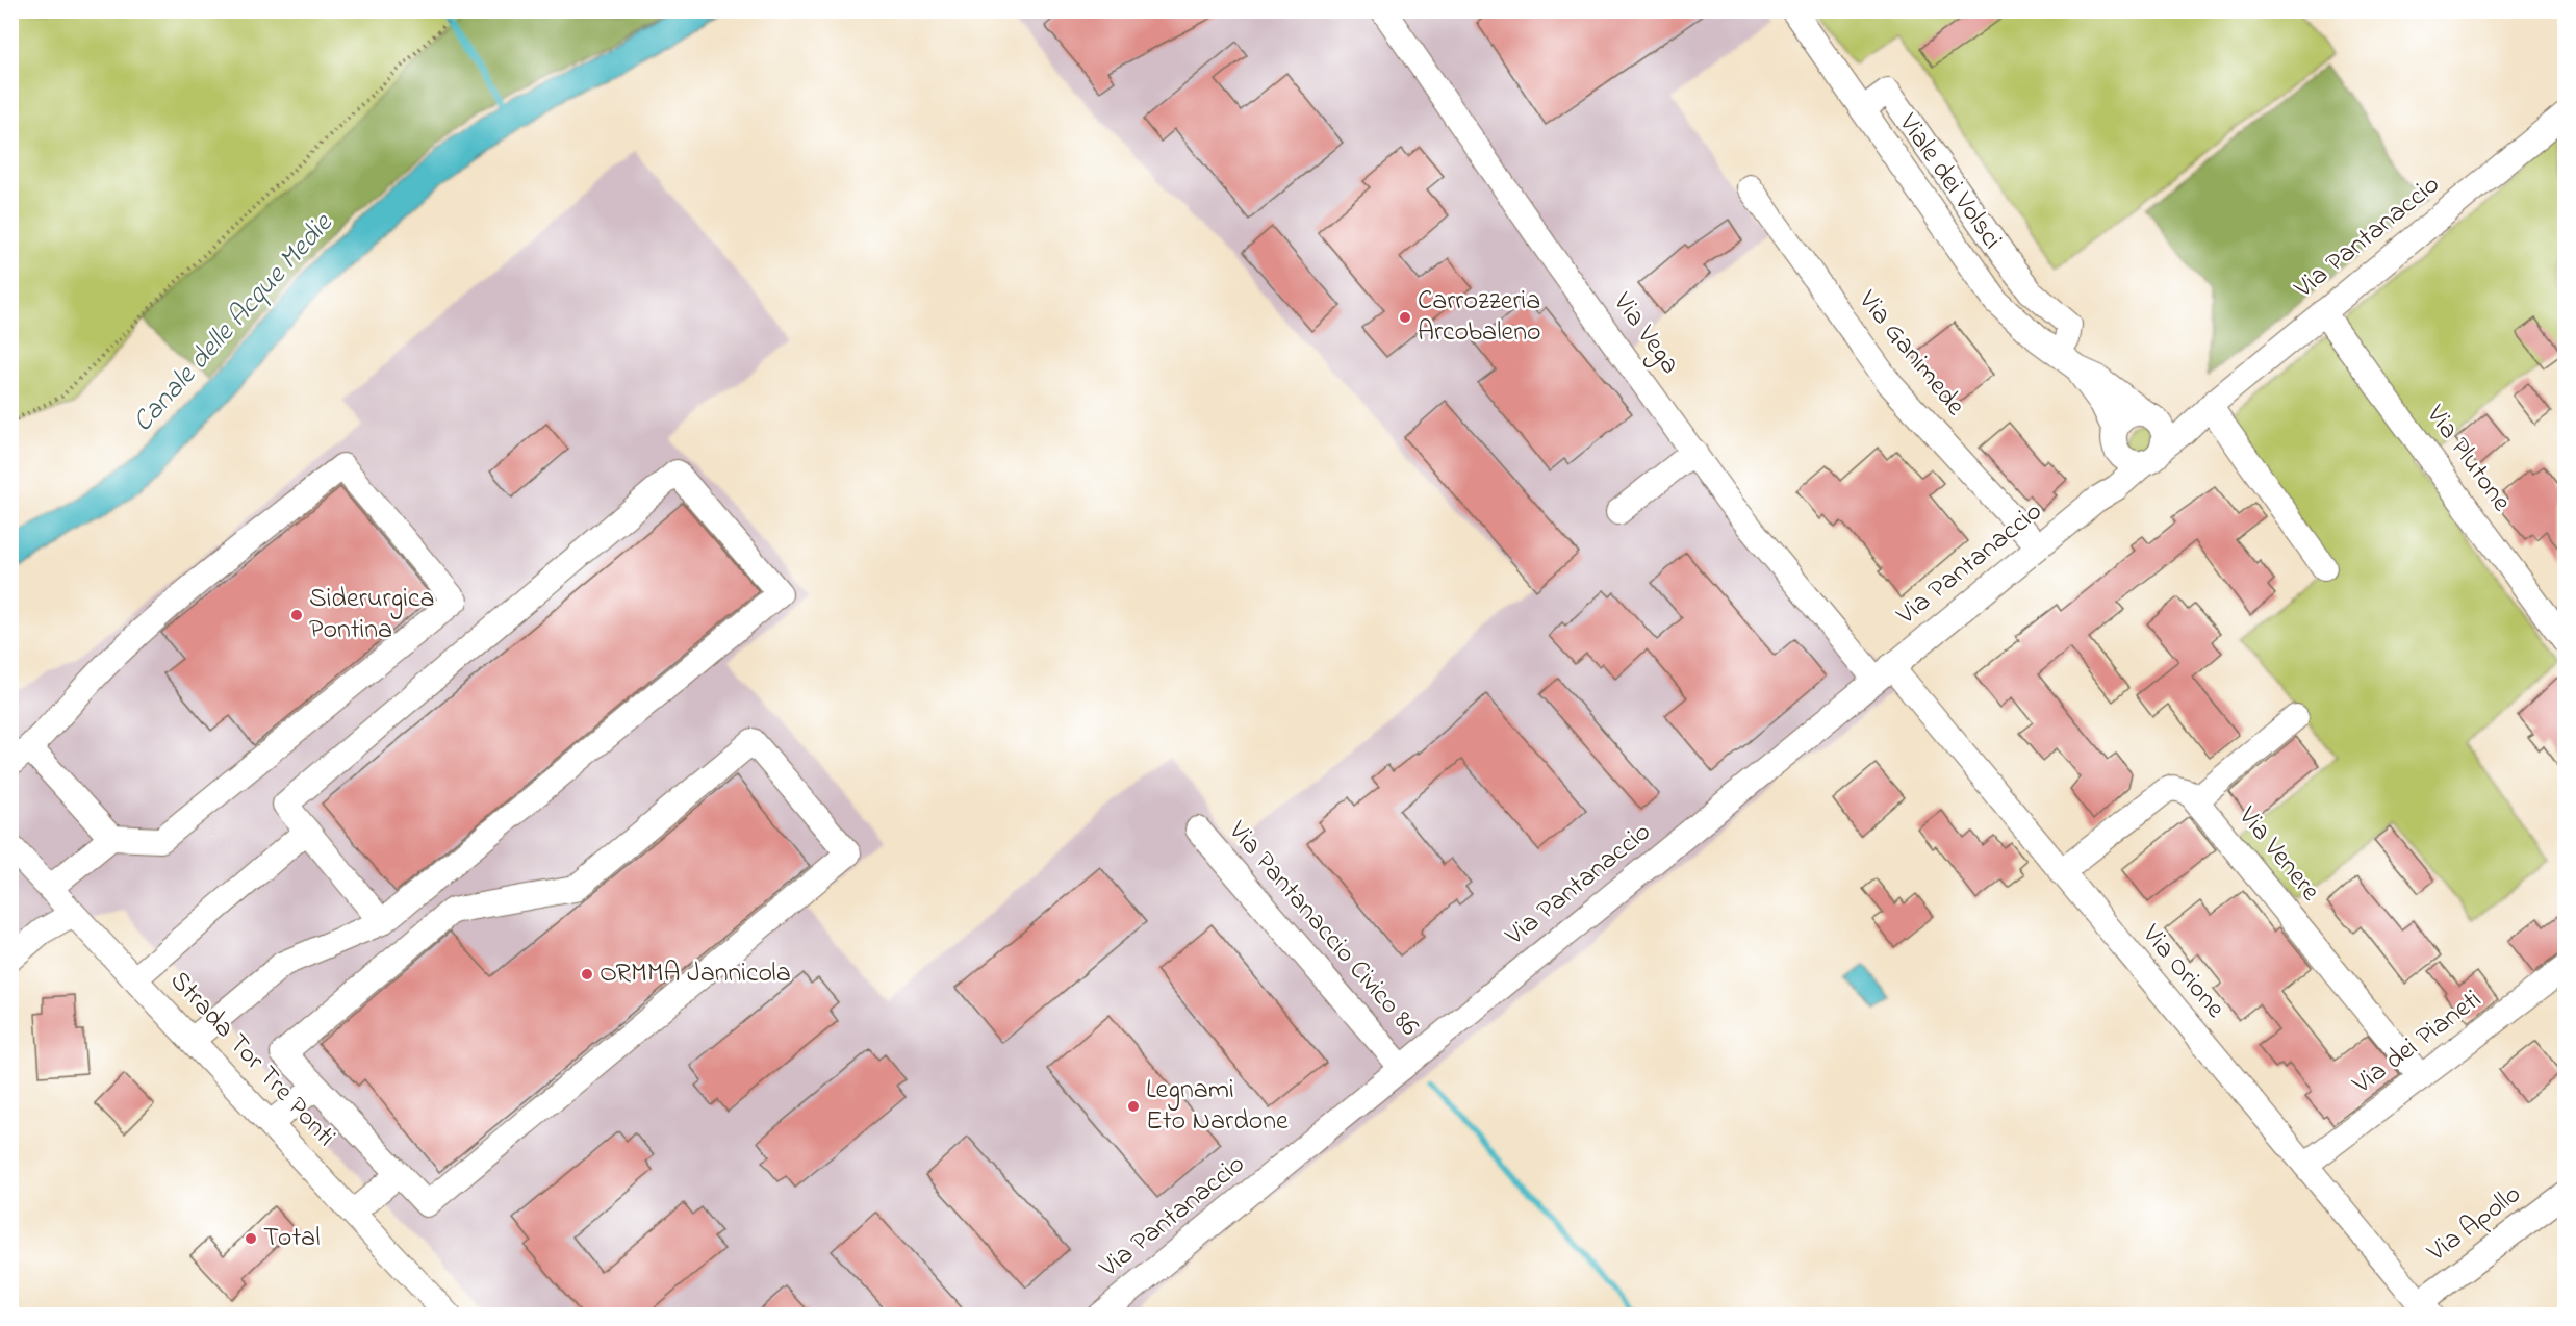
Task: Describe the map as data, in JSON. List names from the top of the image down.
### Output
{
  "streets": {
    "street": [
      "Viale dei Volsci",
      "Via Pantanaccio",
      "Via Vega",
      "Via Ganimede",
      "Via Plutone",
      "Via Venere",
      "Via Pantanaccio Civico 86",
      "Via Orione",
      "Via dei Pianeti",
      "Strada Tor Tre Ponti",
      "Via Apollo"
    ]
  },
  "crossings": [
    ["Viale dei Volsci", "Via Pantanaccio"],
    ["Via Pantanaccio", "Via Vega"],
    ["Via Pantanaccio", "Via Ganimede"],
    ["Via Pantanaccio", "Via Plutone"],
    ["Via Pantanaccio", "Via Pantanaccio Civico 86"],
    ["Via Pantanaccio", "Via Orione"],
    ["Via Vega", "Via Orione"],
    ["Via Venere", "Via Orione"],
    ["Via Venere", "Via dei Pianeti"],
    ["Via Orione", "Via dei Pianeti"],
    ["Via Orione", "Via Apollo"]
  ],
  "water": ["Canale delle Acque Medie"],
  "places": [
    "Carrozzeria Arcobaleno",
    "Siderurgica Pontina",
    "ORMMA Jannicola",
    "Legnami Eto Nardone",
    "Total"
  ]
}
